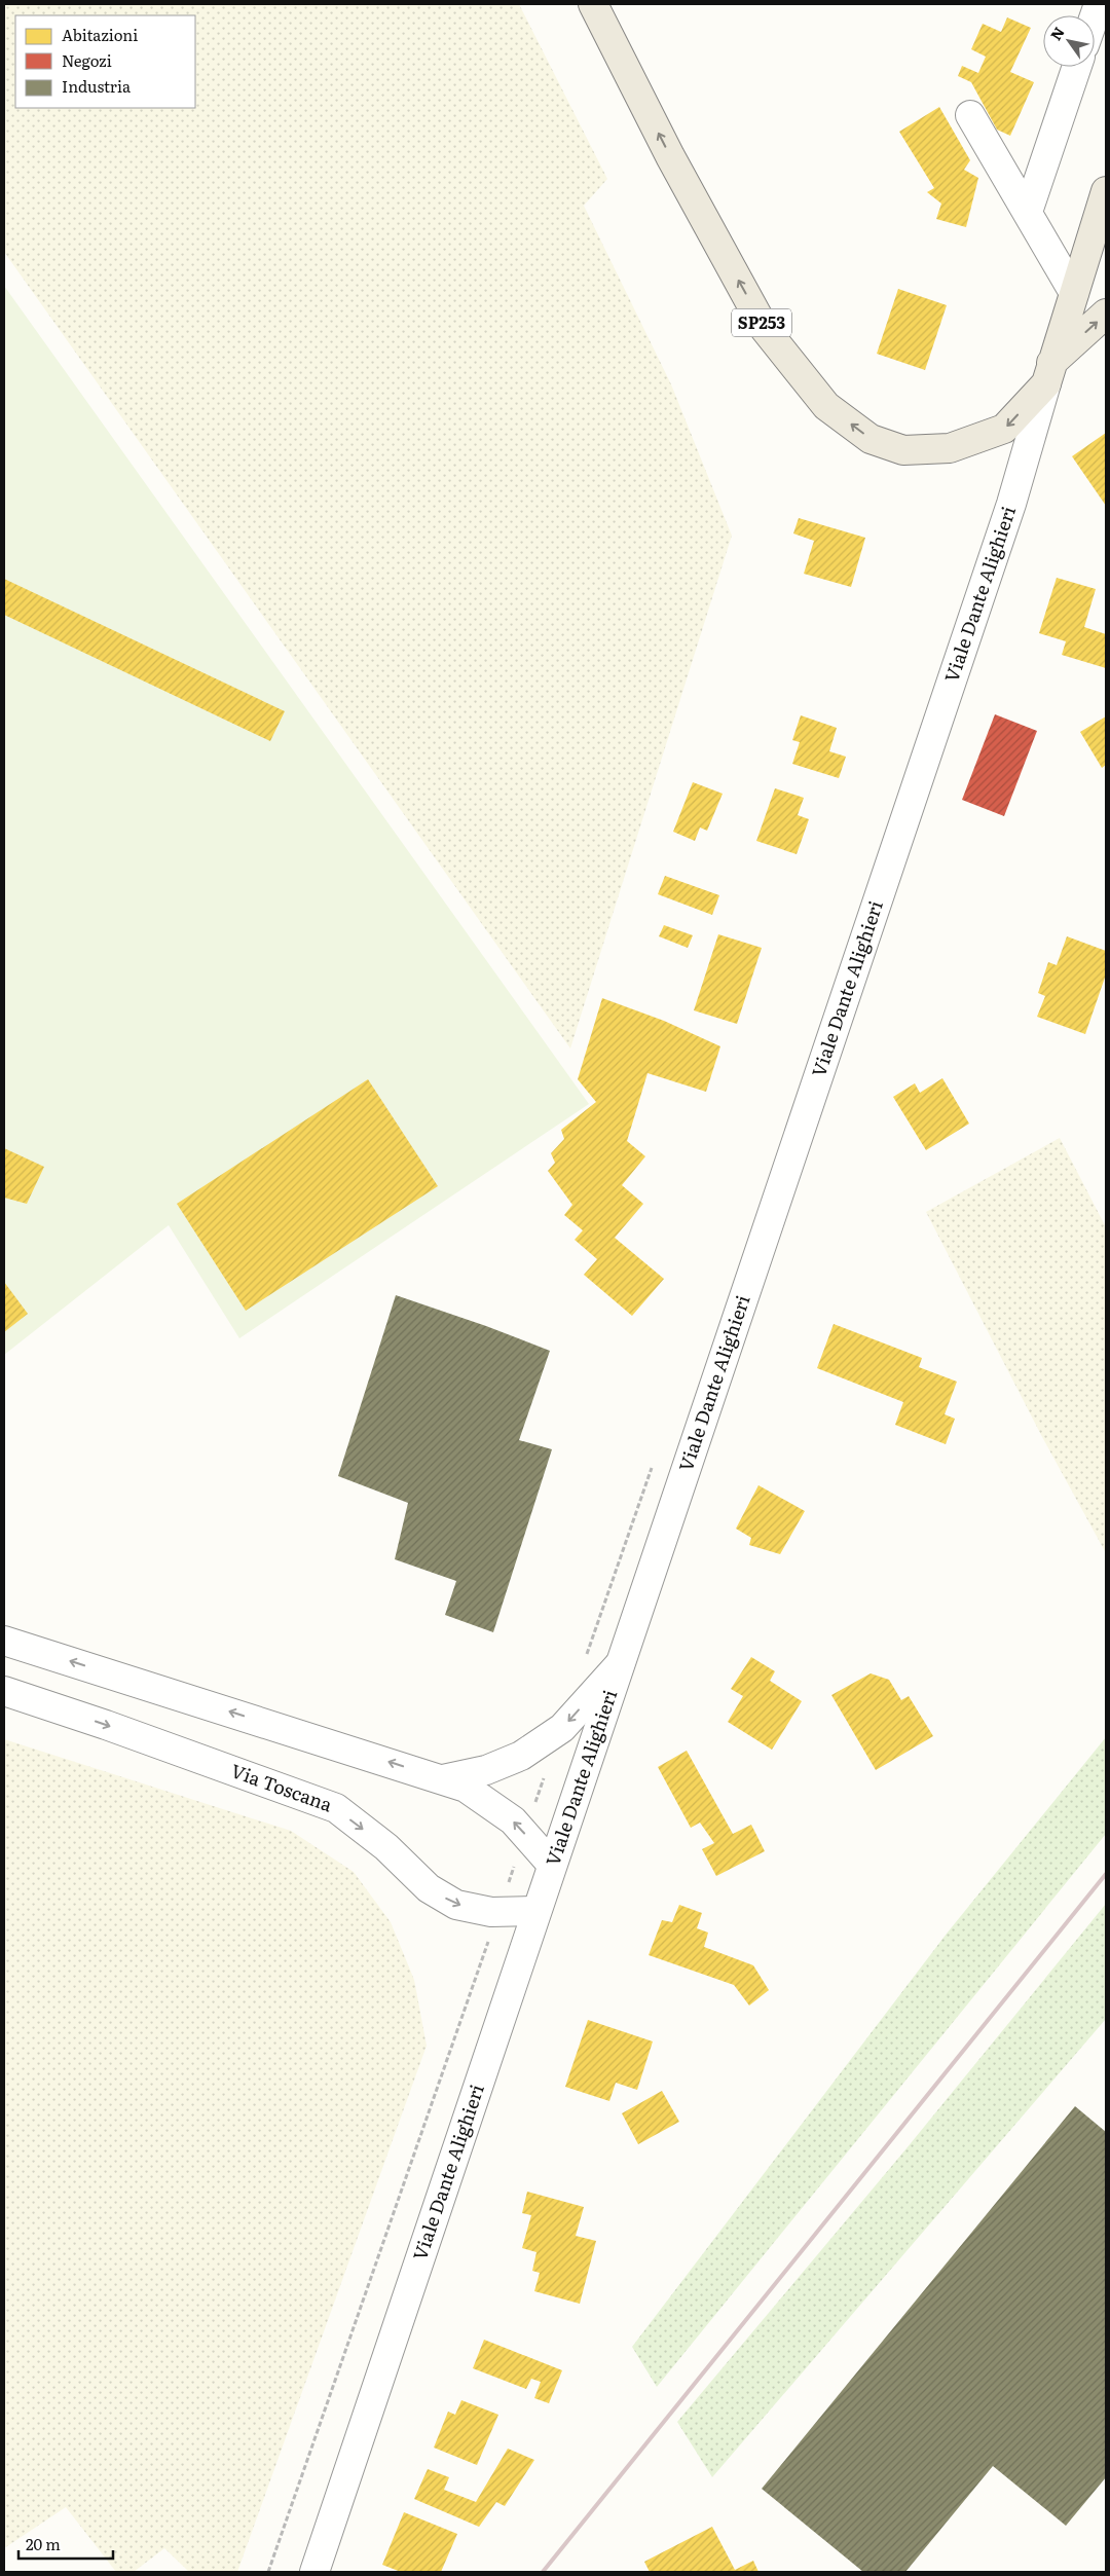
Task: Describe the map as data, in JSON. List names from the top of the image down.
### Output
{
  "streets": {
    "main road": ["SP253", "Viale Dante Alighieri"],
    "street": ["Via Toscana"]
  },
  "crossings": [
    ["SP253", "Viale Dante Alighieri"],
    ["Viale Dante Alighieri", "Via Toscana"]
  ],
  "legend": ["Abitazioni", "Negozi", "Industria"],
  "scale_bar": "20 m",
  "north": "top left"
}
